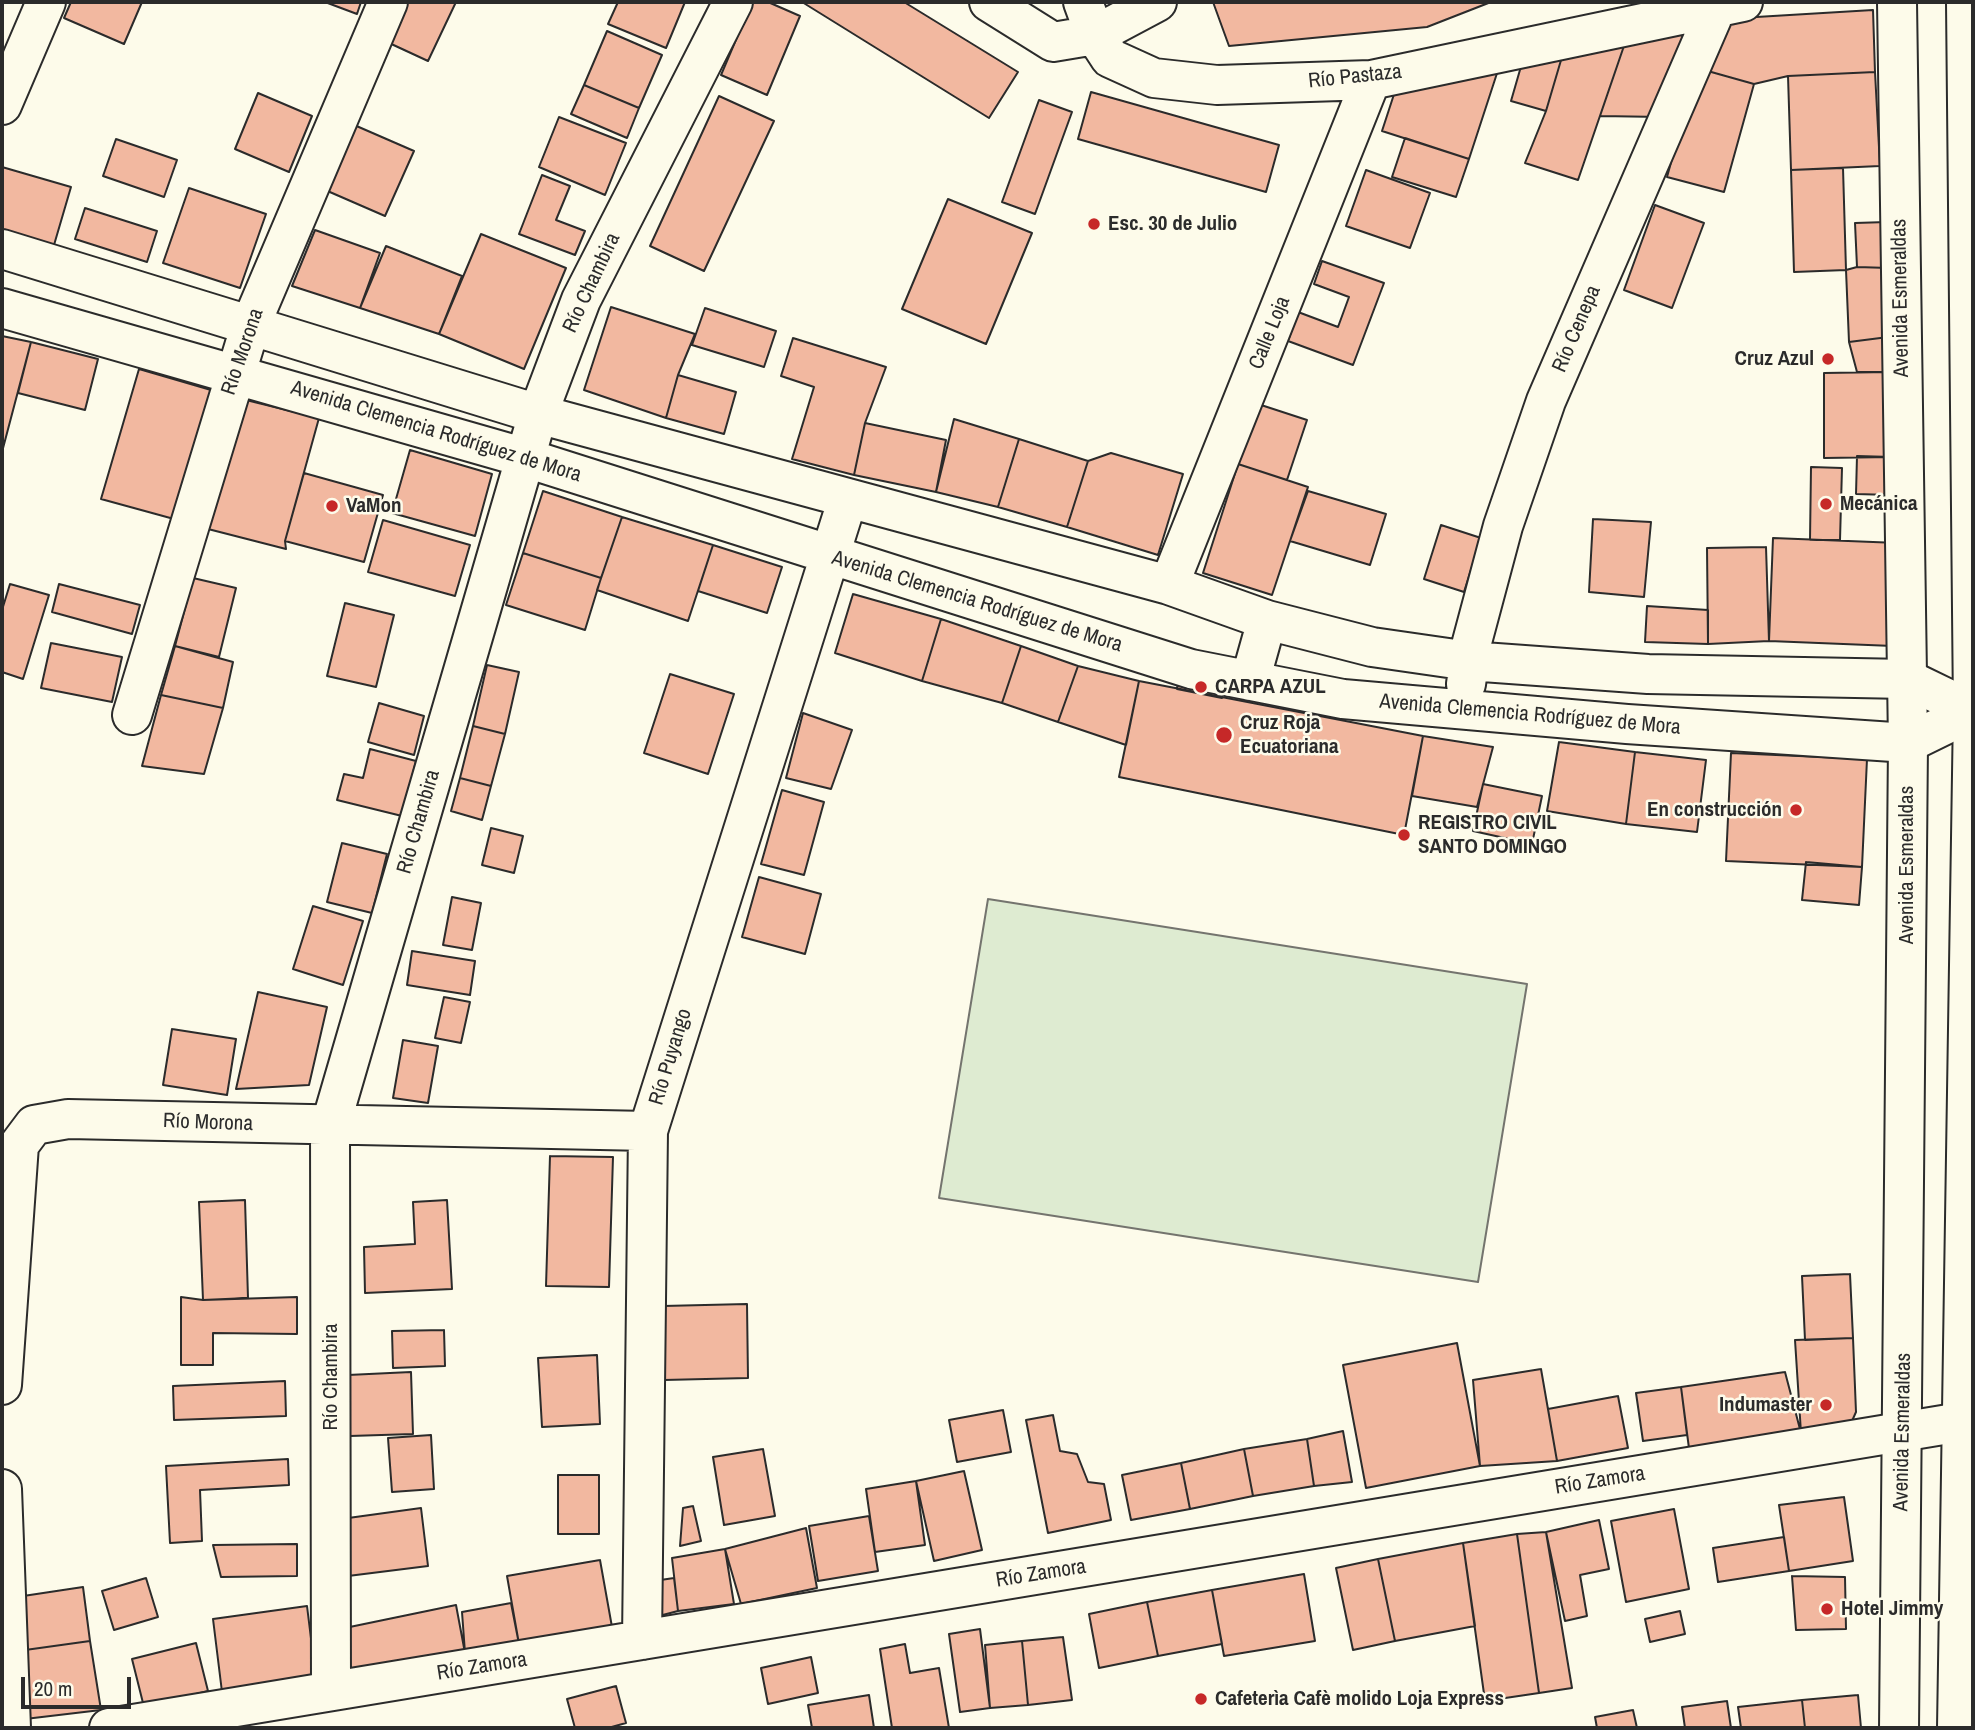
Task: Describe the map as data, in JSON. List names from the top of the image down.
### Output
{
  "streets": {
    "street": [
      "Río Pastaza",
      "Río Chambira",
      "Avenida Esmeraldas",
      "Río Cenepa",
      "Calle Loja",
      "Río Morona",
      "Avenida Clemencia Rodríguez de Mora",
      "Río Puyango",
      "Río Zamora"
    ]
  },
  "crossings": [
    ["Río Pastaza", "Río Cenepa"],
    ["Río Pastaza", "Calle Loja"],
    ["Río Chambira", "Río Morona"],
    ["Río Chambira", "Avenida Clemencia Rodríguez de Mora"],
    ["Río Chambira", "Río Zamora"],
    ["Avenida Esmeraldas", "Avenida Clemencia Rodríguez de Mora"],
    ["Avenida Esmeraldas", "Río Zamora"],
    ["Río Cenepa", "Avenida Clemencia Rodríguez de Mora"],
    ["Río Morona", "Avenida Clemencia Rodríguez de Mora"],
    ["Río Morona", "Río Puyango"],
    ["Avenida Clemencia Rodríguez de Mora", "Río Puyango"],
    ["Río Puyango", "Río Zamora"]
  ],
  "places": [
    "Esc. 30 de Julio",
    "Cruz Azul",
    "Mecánica",
    "VaMon",
    "CARPA AZUL",
    "Cruz Roja Ecuatoriana",
    "En construcción",
    "REGISTRO CIVIL SANTO DOMINGO",
    "Indumaster",
    "Hotel Jimmy",
    "Cafeterìa Cafè molido Loja Express"
  ],
  "scale_bar": "20 m"
}
